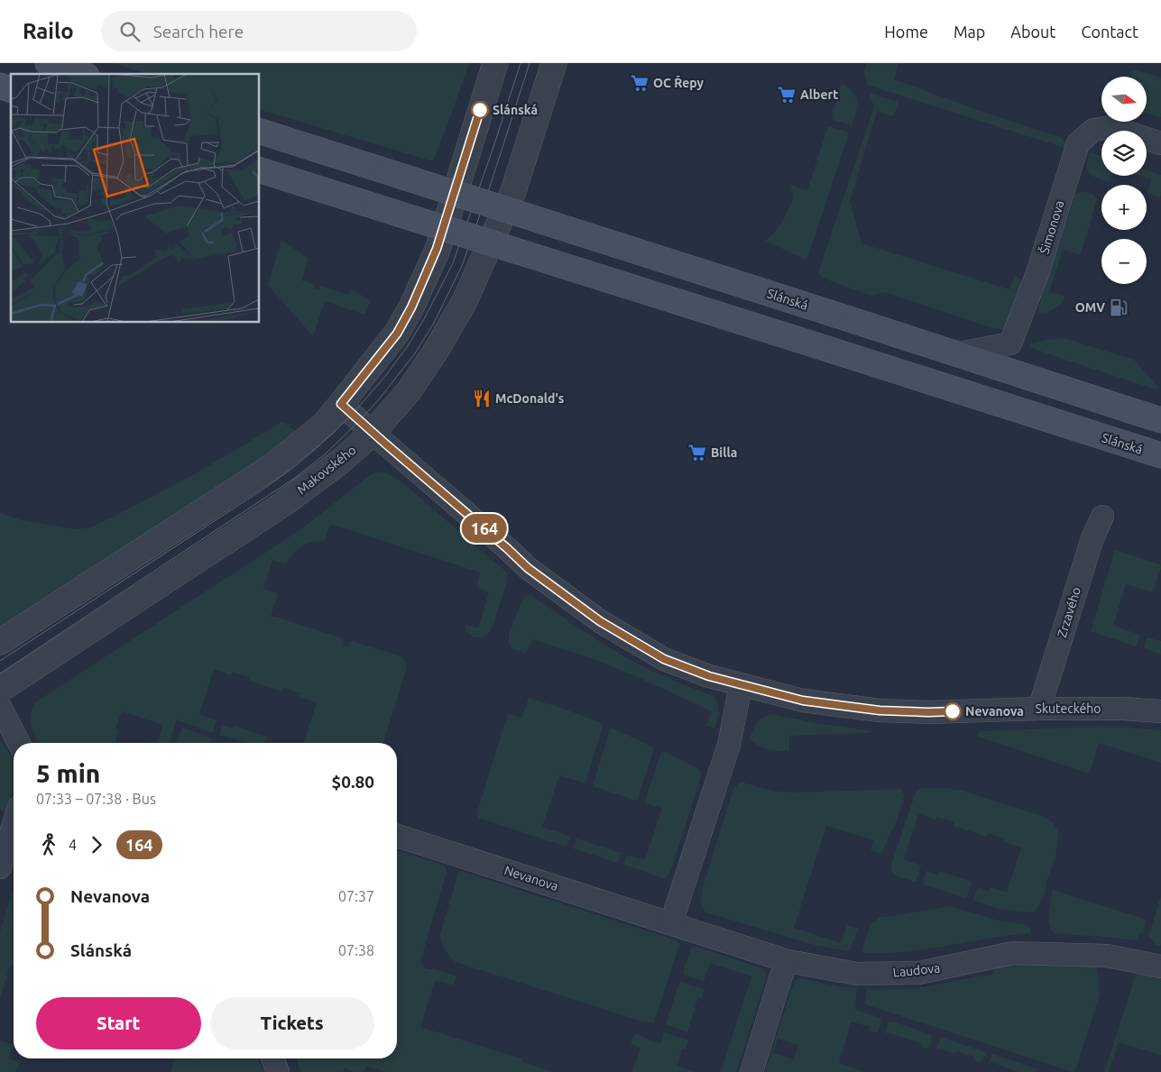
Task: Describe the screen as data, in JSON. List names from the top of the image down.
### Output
{
  "streets": {
    "main road": ["Slánská"],
    "street": [
      "Šimonova",
      "Makovského",
      "Zrzavého",
      "Skuteckého",
      "Nevanova",
      "Laudova"
    ]
  },
  "crossings": [
    ["Šimonova", "Slánská"],
    ["Makovského", "Skuteckého"],
    ["Zrzavého", "Skuteckého"],
    ["Nevanova", "Laudova"]
  ],
  "places": {
    "supermarket": ["OC Řepy", "Albert", "Billa"],
    "other": ["Slánská", "Nevanova"],
    "fuel station": ["OMV"],
    "restaurant": ["McDonald's"]
  },
  "lines": ["bus line 164"],
  "north": "right",
  "page": {
    "header": "Railo",
    "search": "Search here",
    "nav": [
      "Home",
      "Map",
      "About",
      "Contact"
    ],
    "on_map": "164",
    "map_buttons": ["+", "−"],
    "heading": ["5 min", "07:33 – 07:38 · Bus", "$0.80"],
    "legs": ["4", "164"],
    "list": [
      {
        "name": "Nevanova",
        "value": "07:37"
      },
      {
        "name": "Slánská",
        "value": "07:38"
      }
    ],
    "buttons": ["Start", "Tickets"]
  }
}
